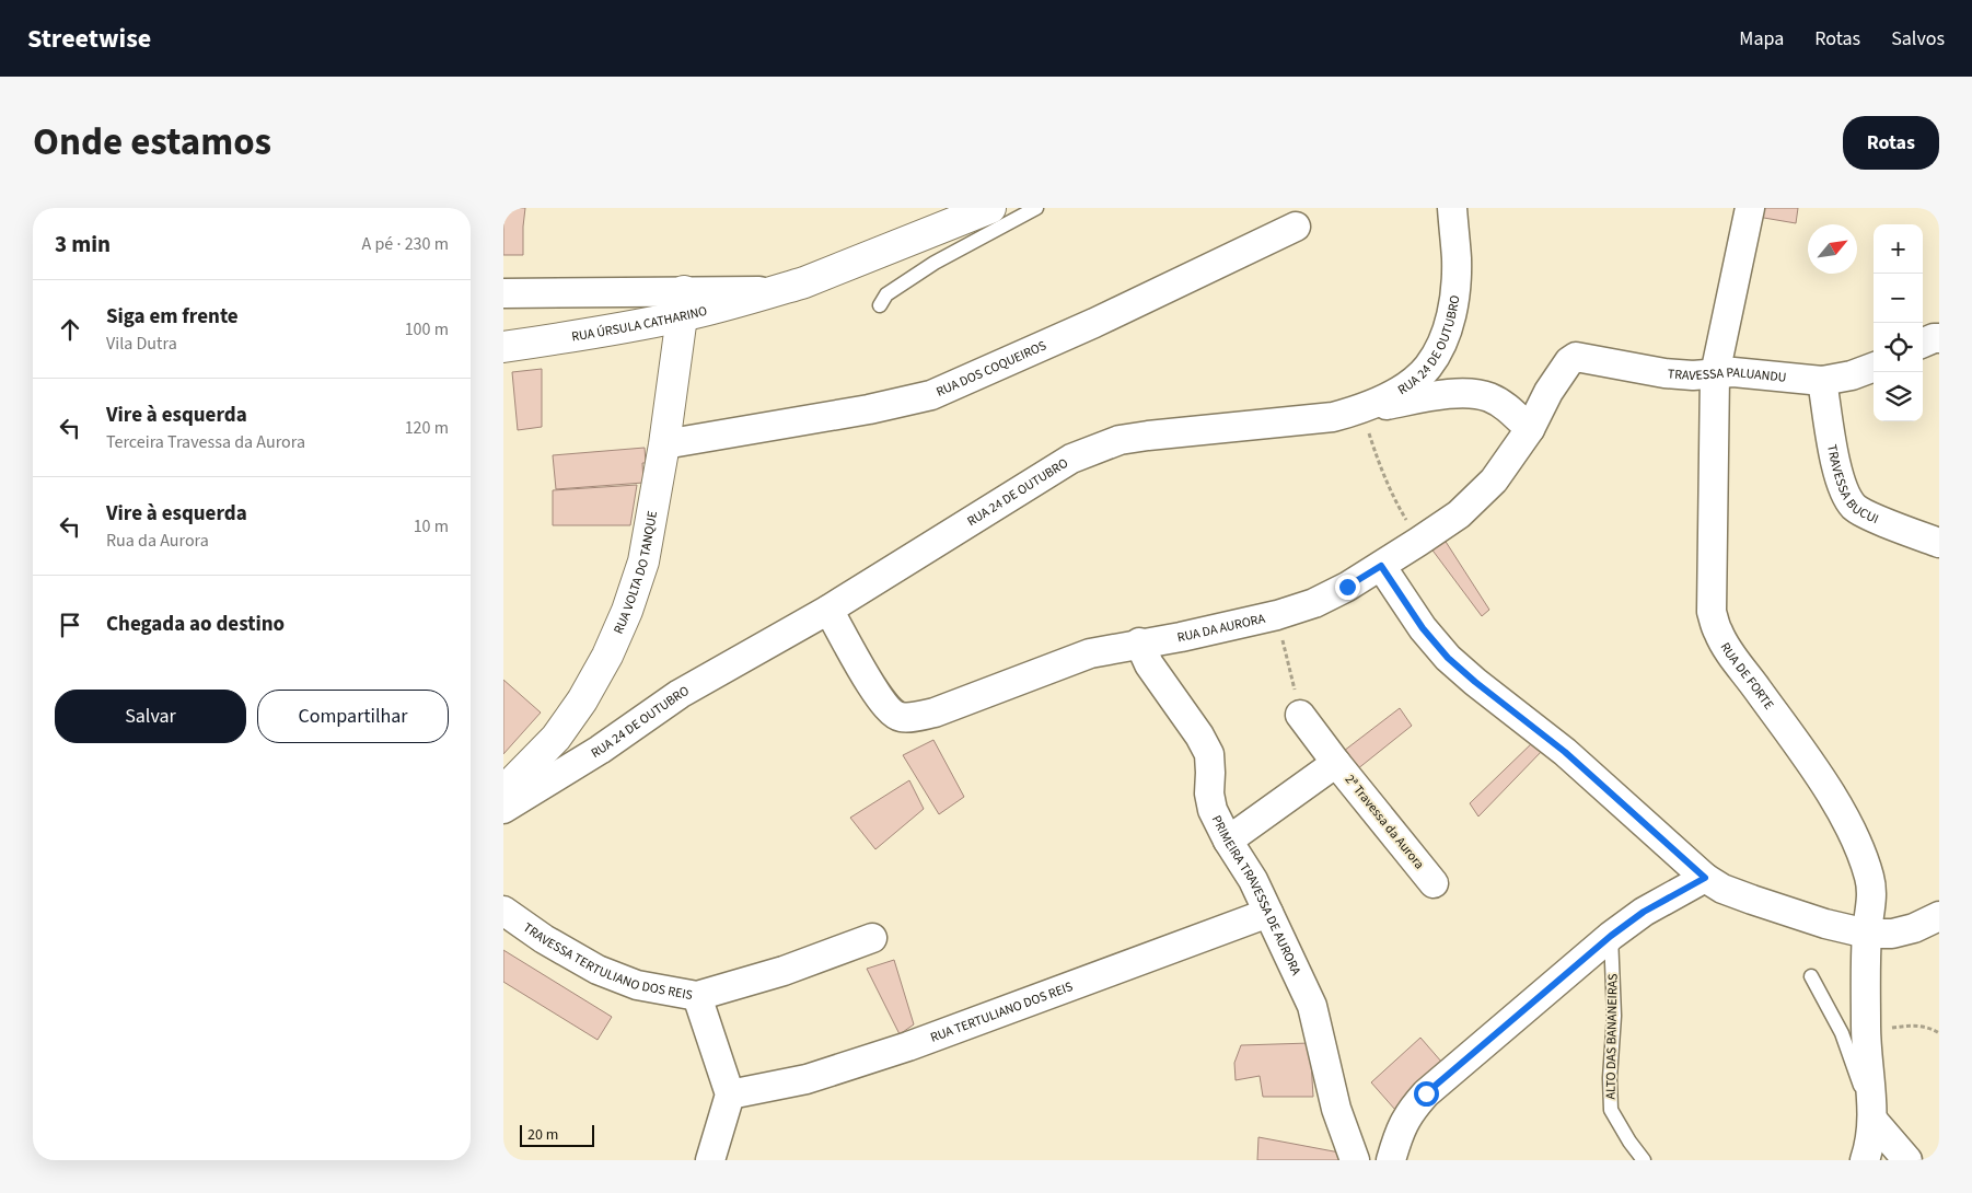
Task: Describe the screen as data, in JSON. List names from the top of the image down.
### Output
{
  "streets": {
    "street": [
      "RUA ÚRSULA CATHARINO",
      "RUA 24 DE OUTUBRO",
      "RUA DOS COQUEIROS",
      "TRAVESSA PALUANDU",
      "TRAVESSA BUCUI",
      "RUA VOLTA DO TANQUE",
      "RUA DA AURORA",
      "RUA DE FORTE",
      "2ª Travessa da Aurora",
      "PRIMEIRA TRAVESSA DE AURORA",
      "TRAVESSA TERTULIANO DOS REIS",
      "RUA TERTULIANO DOS REIS"
    ],
    "lane": ["ALTO DAS BANANEIRAS"]
  },
  "crossings": [
    ["RUA ÚRSULA CATHARINO", "RUA VOLTA DO TANQUE"],
    ["RUA 24 DE OUTUBRO", "RUA DA AURORA"],
    ["RUA DOS COQUEIROS", "RUA VOLTA DO TANQUE"],
    ["TRAVESSA PALUANDU", "TRAVESSA BUCUI"],
    ["TRAVESSA PALUANDU", "RUA DA AURORA"],
    ["TRAVESSA PALUANDU", "RUA DE FORTE"],
    ["RUA DA AURORA", "PRIMEIRA TRAVESSA DE AURORA"],
    ["2ª Travessa da Aurora", "PRIMEIRA TRAVESSA DE AURORA"],
    ["PRIMEIRA TRAVESSA DE AURORA", "RUA TERTULIANO DOS REIS"]
  ],
  "scale_bar": "20 m",
  "north": "top right",
  "page": {
    "header": "Streetwise",
    "nav": ["Mapa", "Rotas", "Salvos"],
    "title": "Onde estamos",
    "buttons": [
      "Rotas",
      ["Salvar", "Compartilhar"]
    ],
    "heading": ["3 min", "A pé · 230 m"],
    "map_buttons": ["+", "−"],
    "list": [
      ["Siga em frente", "Vila Dutra", "100 m"],
      ["Vire à esquerda", "Terceira Travessa da Aurora", "120 m"],
      ["Vire à esquerda", "Rua da Aurora", "10 m"],
      "Chegada ao destino"
    ],
    "scale": "20 m"
  }
}
